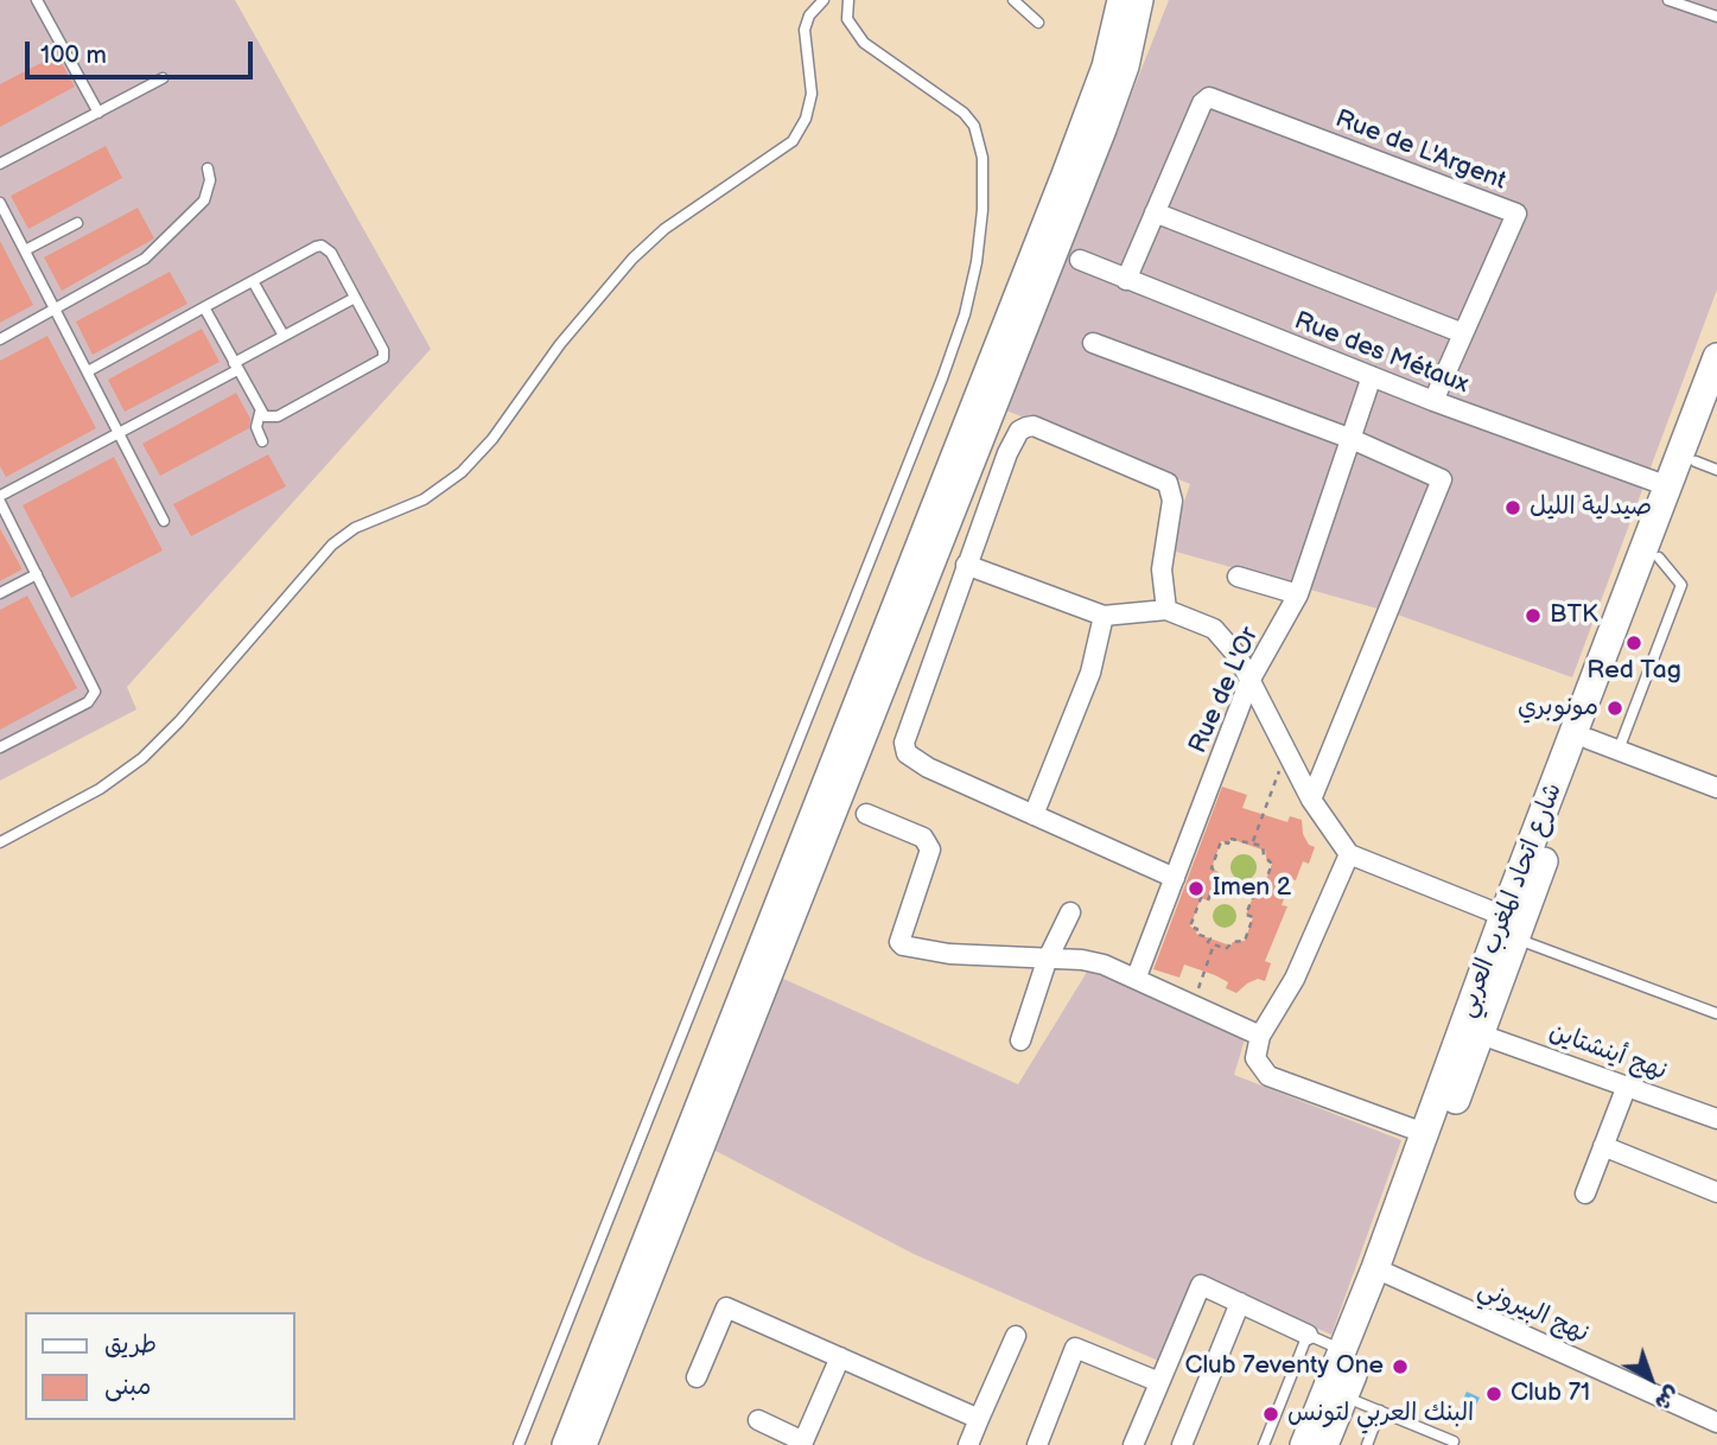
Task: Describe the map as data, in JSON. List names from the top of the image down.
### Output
{
  "streets": {
    "main road": ["شارع اتحاد المغرب العربي"],
    "street": [
      "Rue de L'Argent",
      "Rue des Métaux",
      "Rue de L'Or",
      "نهج أينشتاين",
      "نهج البيروني"
    ]
  },
  "crossings": [
    ["Rue de L'Argent", "Rue des Métaux"],
    ["Rue des Métaux", "Rue de L'Or"],
    ["Rue des Métaux", "شارع اتحاد المغرب العربي"],
    ["شارع اتحاد المغرب العربي", "نهج أينشتاين"],
    ["شارع اتحاد المغرب العربي", "نهج البيروني"]
  ],
  "places": [
    "صيدلية الليل",
    "BTK",
    "Red Tag",
    "مونوبري",
    "Imen 2",
    "Club 7eventy One",
    "Club 71",
    "البنك العربي لتونس"
  ],
  "legend": ["طريق", "مبنى"],
  "scale_bar": "100 m",
  "north": "bottom right"
}
